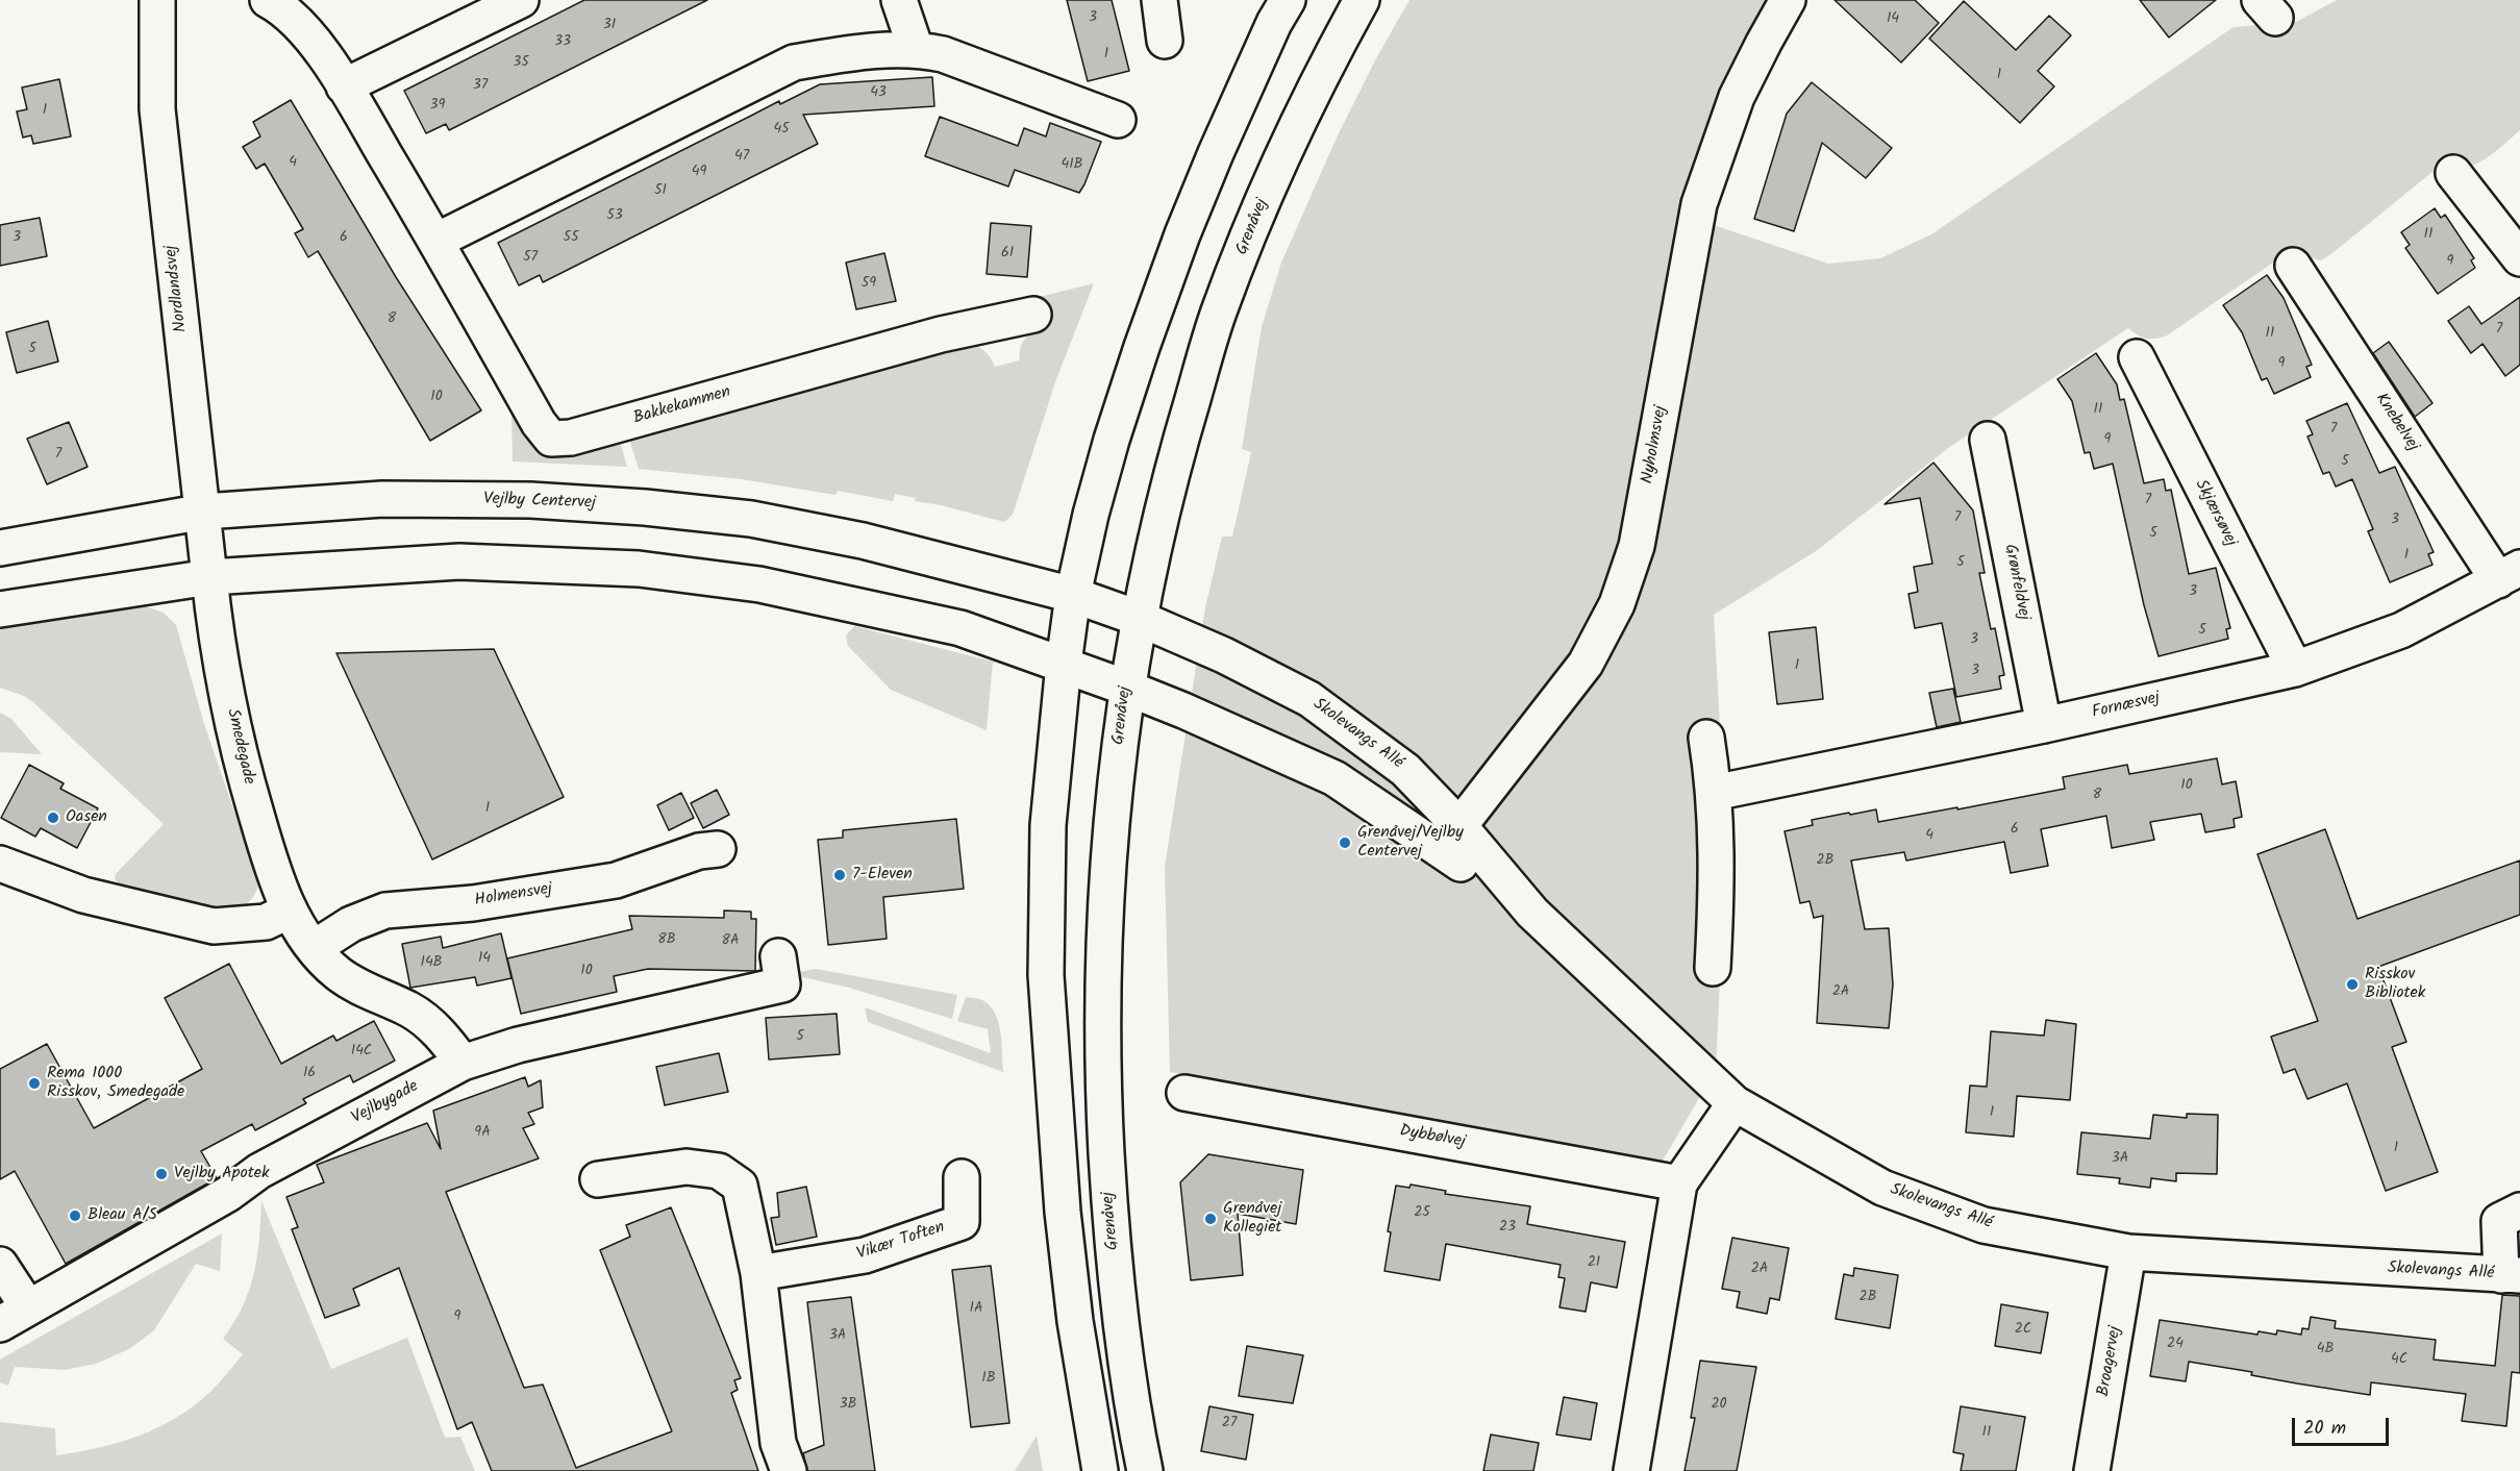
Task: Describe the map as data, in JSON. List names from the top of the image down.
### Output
{
  "streets": {
    "street": [
      "Grenåvej",
      "Nordlandsvej",
      "Bakkekammen",
      "Knebelvej",
      "Nyholmsvej",
      "Vejlby Centervej",
      "Skjærsøvej",
      "Grønfeldvej",
      "Fornæsvej",
      "Skolevangs Allé",
      "Smedegade",
      "Holmensvej",
      "Vejlbygade",
      "Dybbølvej",
      "Vikær Toften",
      "Broagervej"
    ]
  },
  "crossings": [
    ["Grenåvej", "Vejlby Centervej"],
    ["Grenåvej", "Skolevangs Allé"],
    ["Nordlandsvej", "Vejlby Centervej"],
    ["Nordlandsvej", "Smedegade"],
    ["Knebelvej", "Fornæsvej"],
    ["Nyholmsvej", "Skolevangs Allé"],
    ["Vejlby Centervej", "Skolevangs Allé"],
    ["Skjærsøvej", "Fornæsvej"],
    ["Grønfeldvej", "Fornæsvej"],
    ["Skolevangs Allé", "Broagervej"],
    ["Smedegade", "Holmensvej"],
    ["Smedegade", "Vejlbygade"]
  ],
  "places": [
    "Oasen",
    "Grenåvej/Vejlby Centervej",
    "7-Eleven",
    "Risskov Bibliotek",
    "Rema 1000 Risskov, Smedegade",
    "Vejlby Apotek",
    "Bleau A/S",
    "Grenåvej Kollegiet"
  ],
  "house_numbers": [
    "3",
    "14",
    "31",
    "33",
    "1",
    "35",
    "1",
    "37",
    "43",
    "39",
    "1",
    "45",
    "47",
    "4",
    "41B",
    "49",
    "51",
    "53",
    "11",
    "3",
    "6",
    "55",
    "61",
    "57",
    "9",
    "59",
    "8",
    "7",
    "11",
    "5",
    "9",
    "10",
    "11",
    "7",
    "9",
    "7",
    "5",
    "7",
    "7",
    "3",
    "5",
    "1",
    "5",
    "3",
    "5",
    "3",
    "1",
    "3",
    "10",
    "8",
    "1",
    "6",
    "4",
    "2B",
    "8B",
    "8A",
    "14",
    "14B",
    "10",
    "2A",
    "5",
    "14C",
    "16",
    "1",
    "9A",
    "1",
    "3A",
    "25",
    "23",
    "21",
    "2A",
    "2B",
    "1A",
    "9",
    "2C",
    "3A",
    "24",
    "4B",
    "4C",
    "1B",
    "3B",
    "20",
    "27",
    "11"
  ],
  "scale_bar": "20 m"
}
